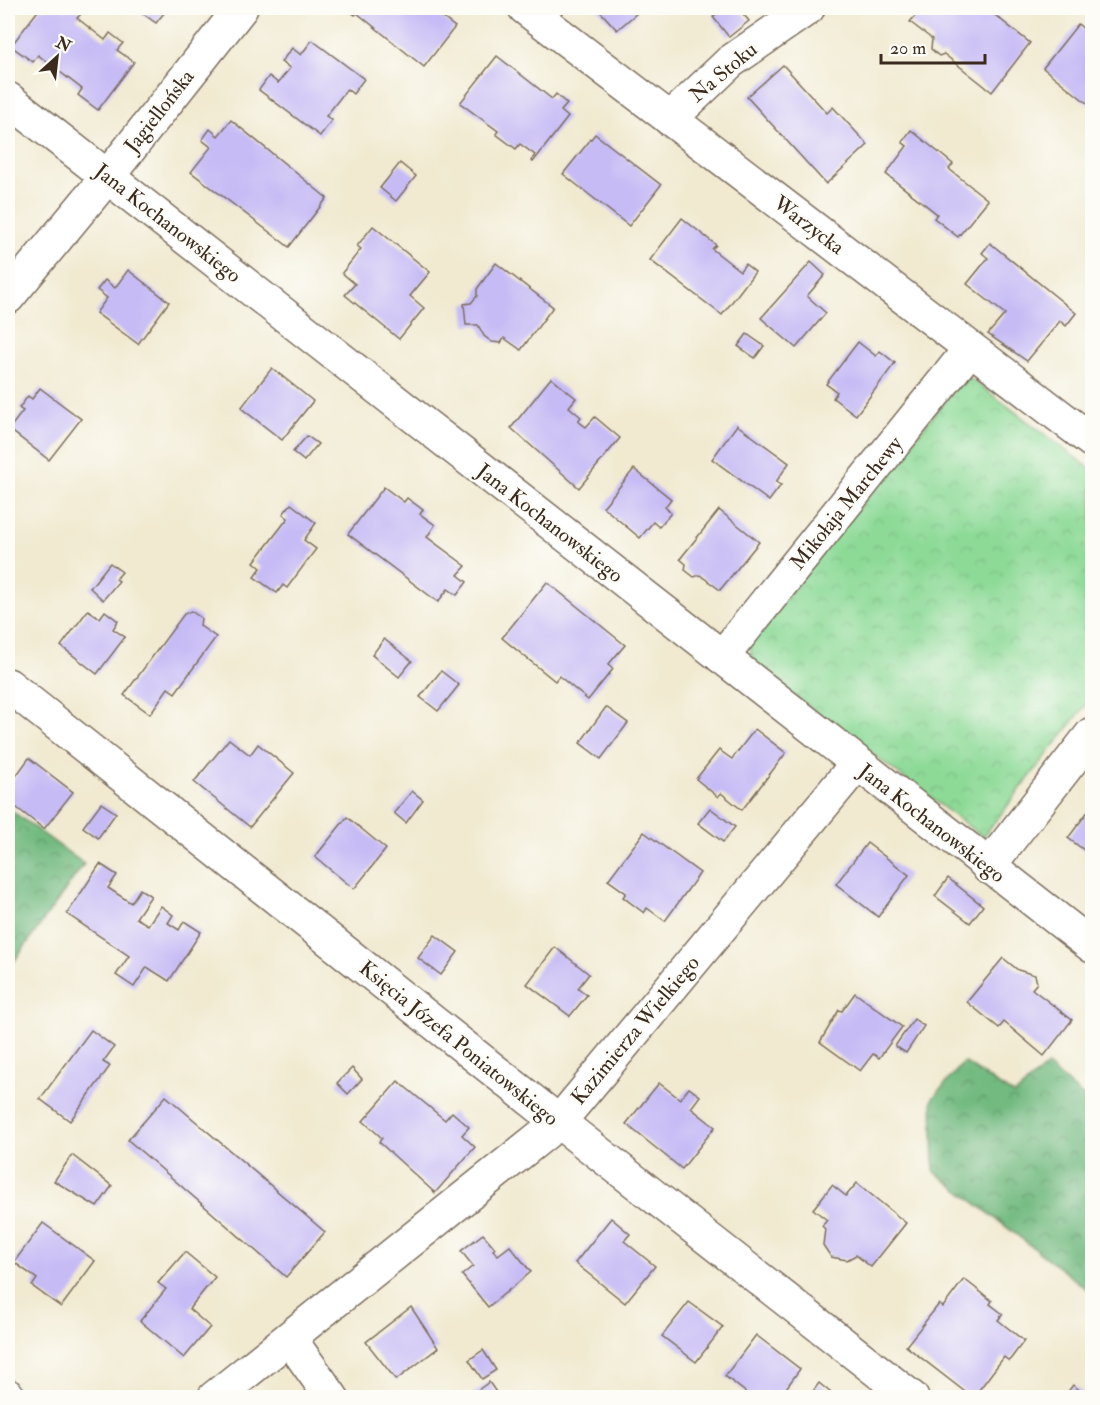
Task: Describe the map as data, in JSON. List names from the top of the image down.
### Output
{
  "streets": {
    "street": [
      "Na Stoku",
      "Jagiellońska",
      "Jana Kochanowskiego",
      "Warzycka",
      "Mikołaja Marchewy",
      "Kazimierza Wielkiego",
      "Księcia Józefa Poniatowskiego"
    ]
  },
  "crossings": [
    ["Na Stoku", "Warzycka"],
    ["Jagiellońska", "Jana Kochanowskiego"],
    ["Jana Kochanowskiego", "Mikołaja Marchewy"],
    ["Jana Kochanowskiego", "Kazimierza Wielkiego"],
    ["Warzycka", "Mikołaja Marchewy"],
    ["Kazimierza Wielkiego", "Księcia Józefa Poniatowskiego"]
  ],
  "scale_bar": "20 m",
  "north": "top right"
}
